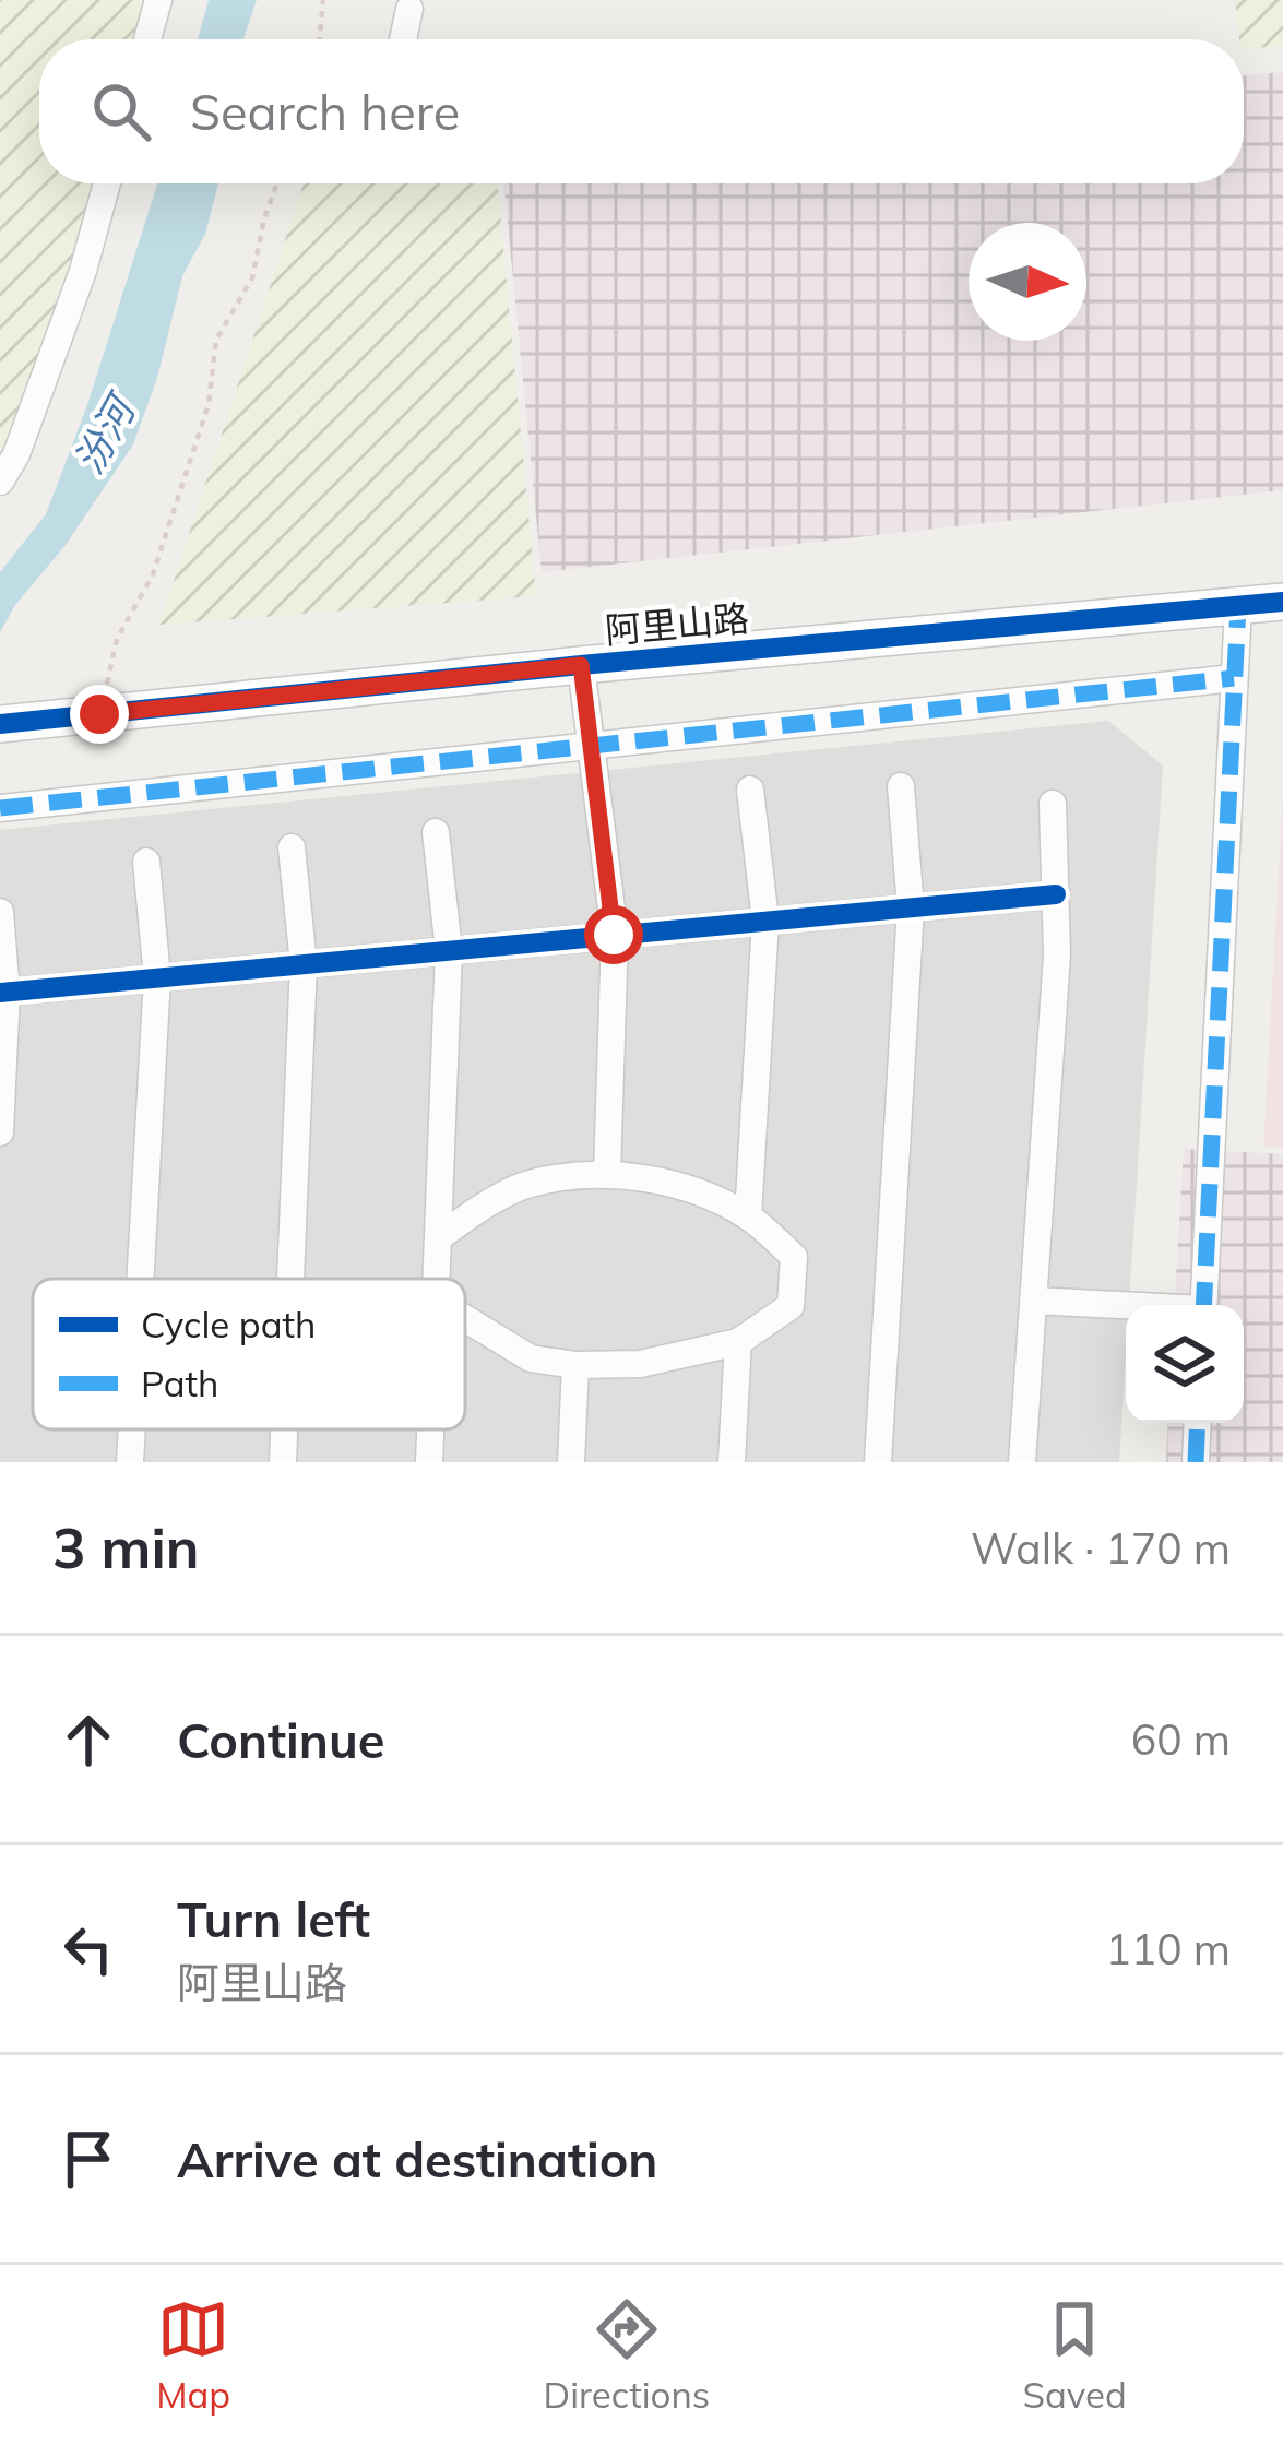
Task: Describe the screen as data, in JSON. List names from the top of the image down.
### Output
{
  "streets": {
    "street": ["阿里山路"]
  },
  "water": ["汾河"],
  "legend": ["Cycle path", "Path"],
  "north": "right",
  "page": {
    "search": "Search here",
    "heading": ["3 min", "Walk · 170 m"],
    "list": [
      ["Continue", "60 m"],
      ["Turn left", "阿里山路", "110 m"],
      "Arrive at destination"
    ],
    "nav": ["Map", "Directions", "Saved"]
  }
}
